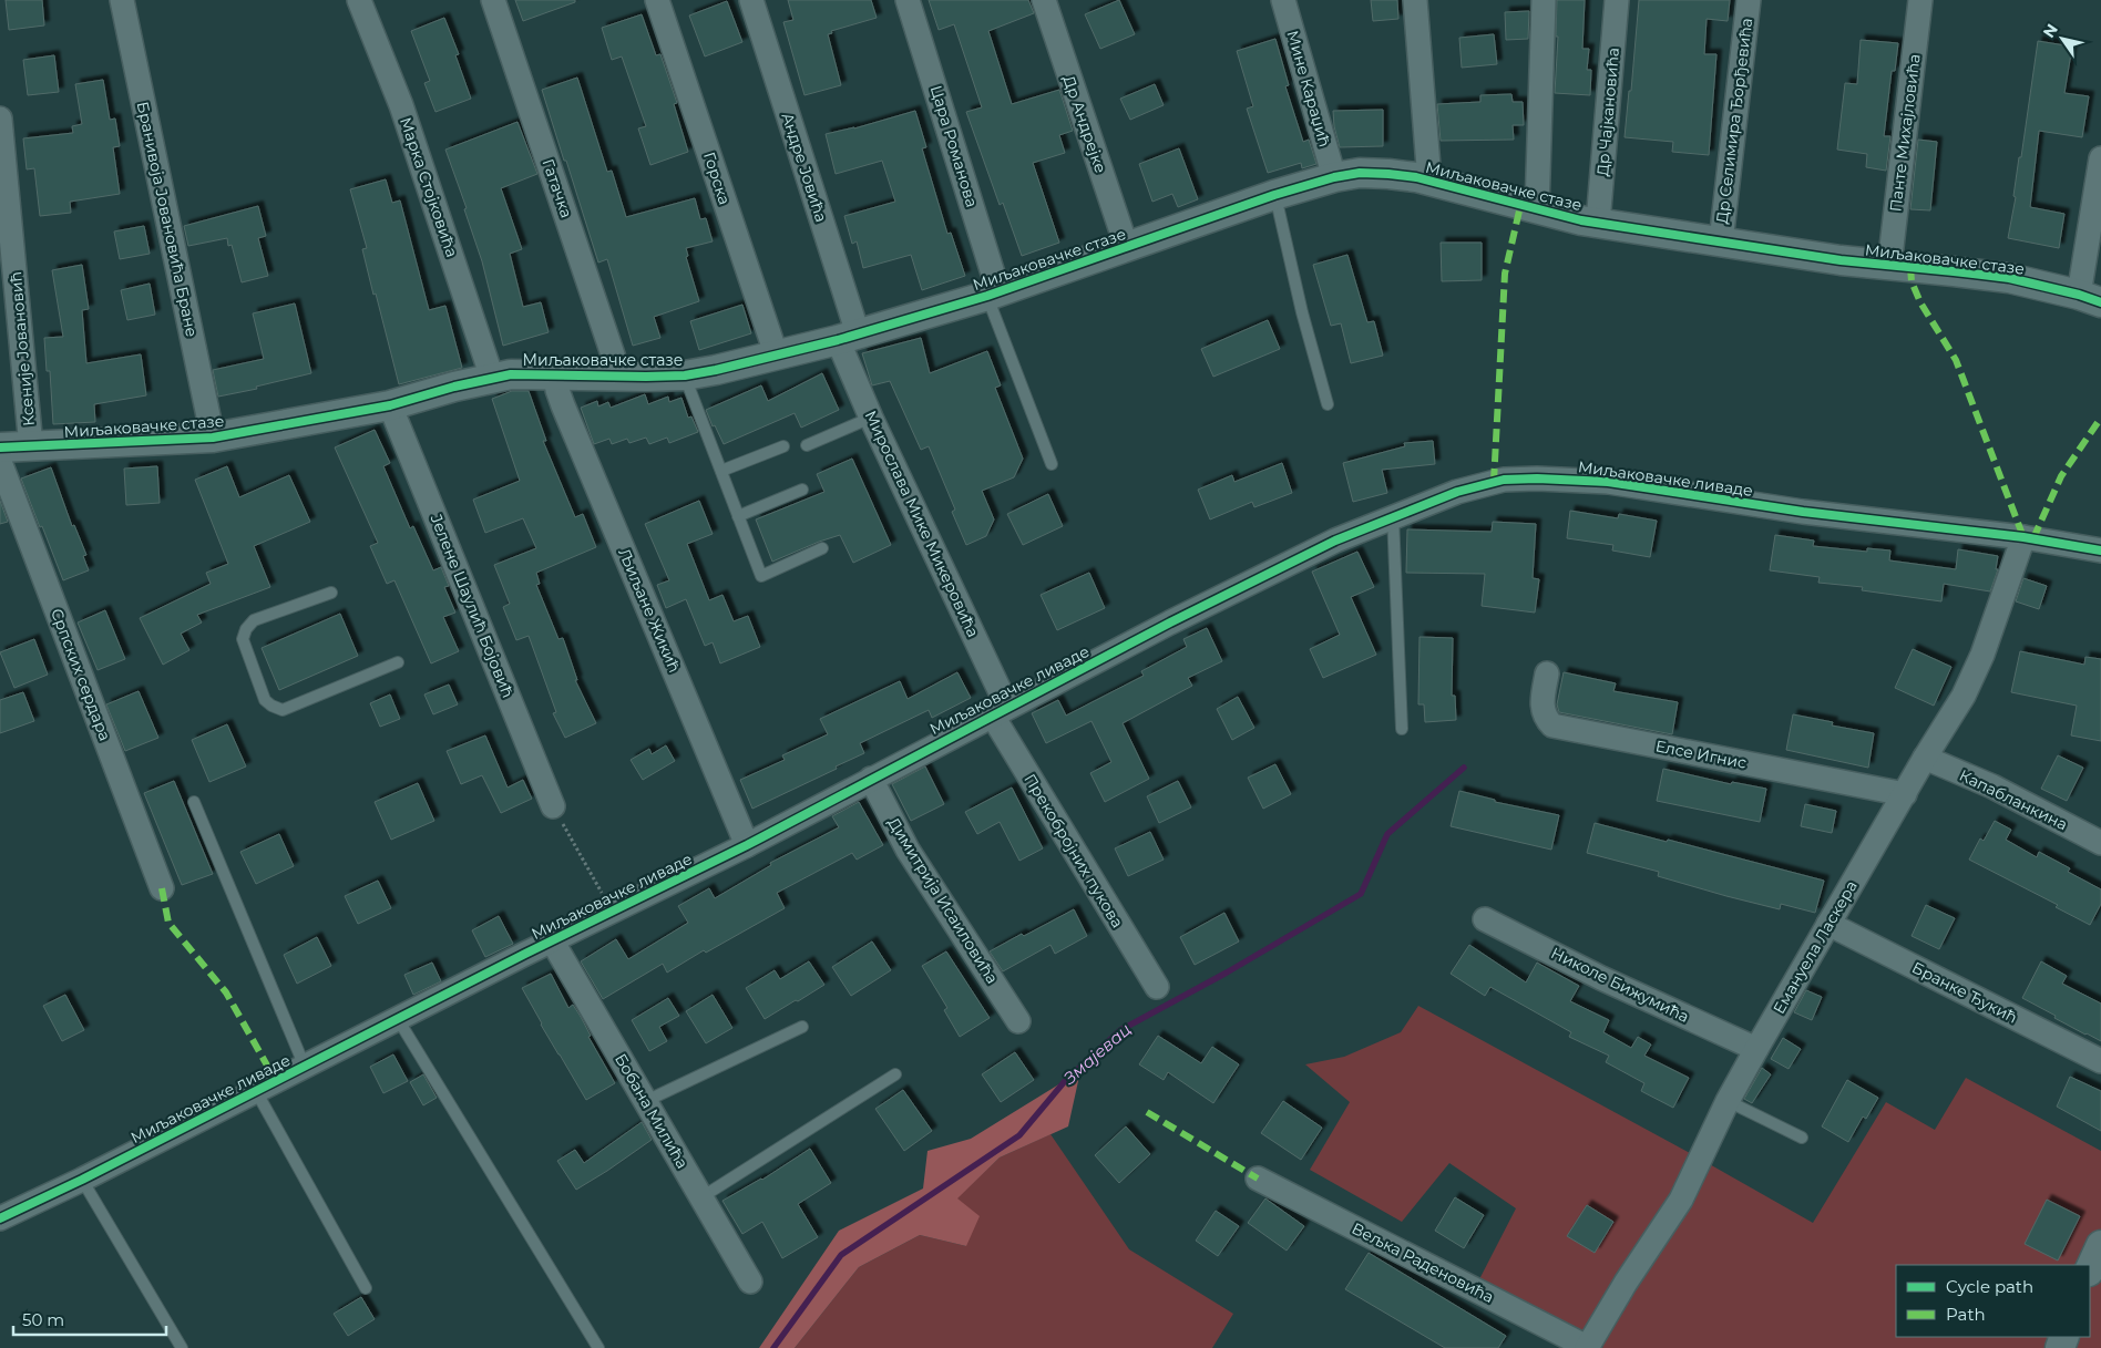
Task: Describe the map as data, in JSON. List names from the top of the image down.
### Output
{
  "streets": {
    "street": [
      "Мине Караџић",
      "Др Чајкановића",
      "Др Селимира Ђорђевића",
      "Др Андрејке",
      "Панте Михајловића",
      "Цара Романова",
      "Андре Јовића",
      "Горска",
      "Миљаковачке стазе",
      "Марка Стојковића",
      "Гатачка",
      "Бранивоја Јовановића Бране",
      "Ксеније Јовановић",
      "Миљаковачке ливаде",
      "Мирослава Мике Микеровића",
      "Јелене Шаулић Бојовић",
      "Љиљане Жикић",
      "Српских сердара",
      "Елсе Игнис",
      "Капабланкина",
      "Прекобројних пукова",
      "Димитрија Исаиловића",
      "Емануела Ласкера",
      "Николе Бижумића",
      "Бранке Ђукић",
      "Бобана Милића",
      "Вељка Раденовића"
    ]
  },
  "crossings": [
    ["Мине Караџић", "Миљаковачке стазе"],
    ["Др Чајкановића", "Миљаковачке стазе"],
    ["Др Селимира Ђорђевића", "Миљаковачке стазе"],
    ["Др Андрејке", "Миљаковачке стазе"],
    ["Панте Михајловића", "Миљаковачке стазе"],
    ["Цара Романова", "Миљаковачке стазе"],
    ["Андре Јовића", "Миљаковачке стазе"],
    ["Андре Јовића", "Мирослава Мике Микеровића"],
    ["Горска", "Миљаковачке стазе"],
    ["Миљаковачке стазе", "Марка Стојковића"],
    ["Миљаковачке стазе", "Гатачка"],
    ["Миљаковачке стазе", "Бранивоја Јовановића Бране"],
    ["Миљаковачке стазе", "Ксеније Јовановић"],
    ["Миљаковачке стазе", "Мирослава Мике Микеровића"],
    ["Миљаковачке стазе", "Јелене Шаулић Бојовић"],
    ["Миљаковачке стазе", "Љиљане Жикић"],
    ["Миљаковачке ливаде", "Мирослава Мике Микеровића"],
    ["Миљаковачке ливаде", "Љиљане Жикић"],
    ["Миљаковачке ливаде", "Прекобројних пукова"],
    ["Миљаковачке ливаде", "Димитрија Исаиловића"],
    ["Миљаковачке ливаде", "Емануела Ласкера"],
    ["Миљаковачке ливаде", "Бобана Милића"],
    ["Мирослава Мике Микеровића", "Прекобројних пукова"],
    ["Елсе Игнис", "Емануела Ласкера"],
    ["Капабланкина", "Емануела Ласкера"],
    ["Емануела Ласкера", "Николе Бижумића"],
    ["Емануела Ласкера", "Бранке Ђукић"],
    ["Емануела Ласкера", "Вељка Раденовића"]
  ],
  "water": ["Змајевац"],
  "legend": ["Cycle path", "Path"],
  "scale_bar": "50 m",
  "north": "top left"
}
